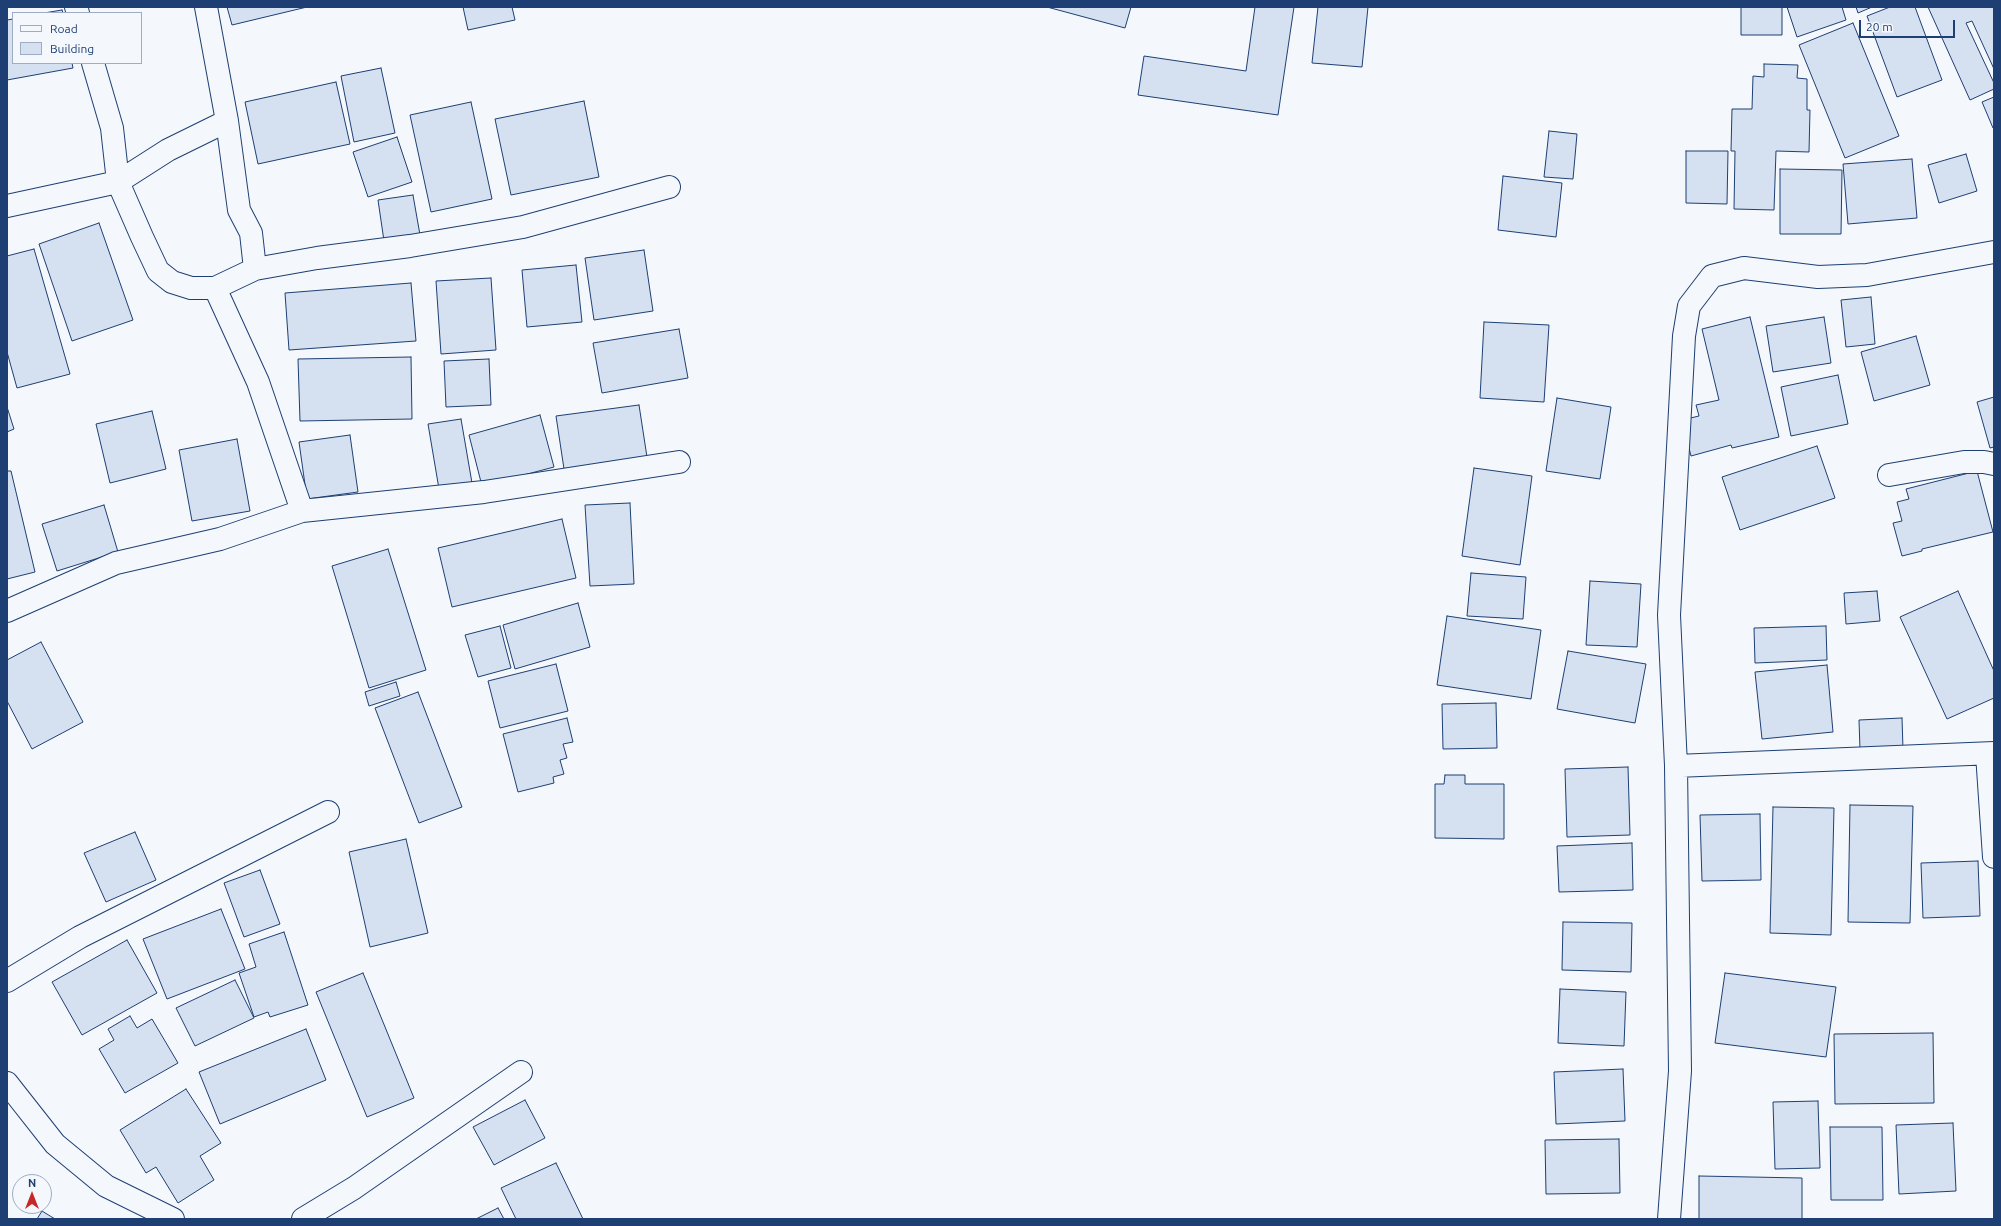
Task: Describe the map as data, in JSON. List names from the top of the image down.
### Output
{
  "legend": ["Road", "Building"],
  "scale_bar": "20 m",
  "north": "top"
}
